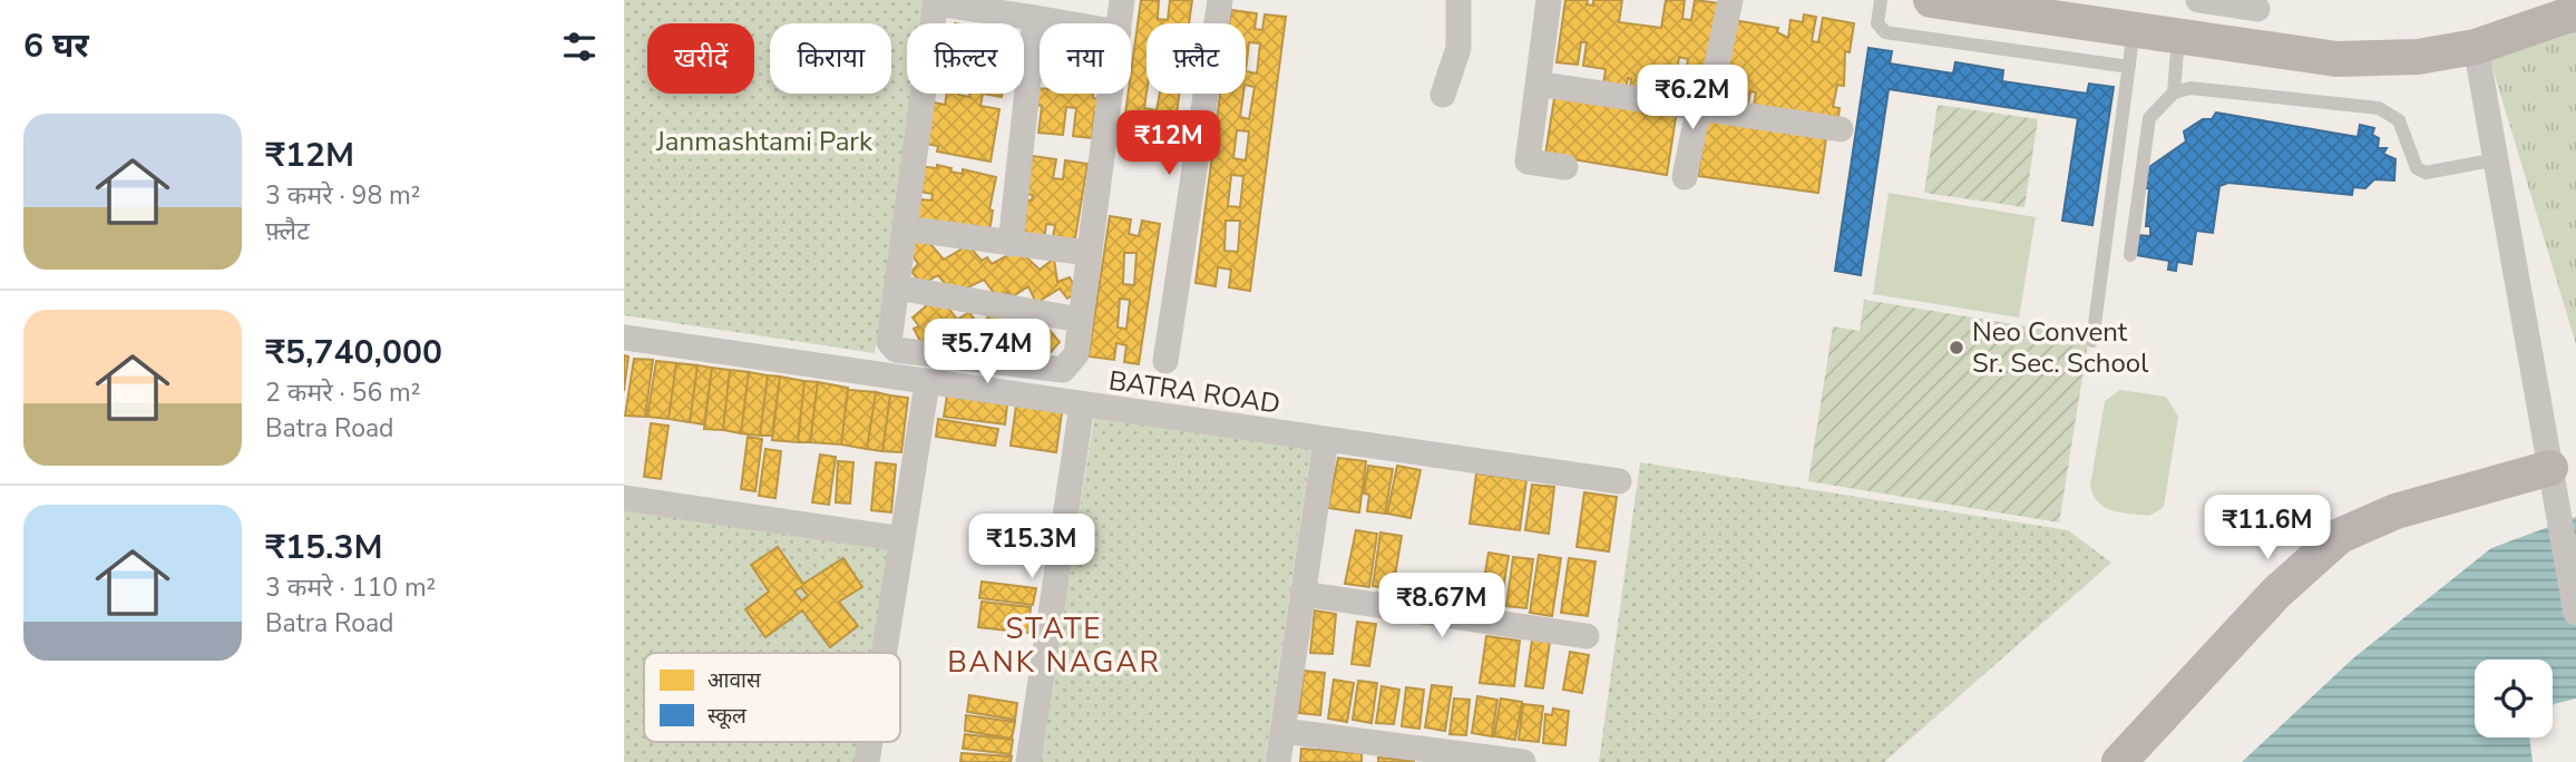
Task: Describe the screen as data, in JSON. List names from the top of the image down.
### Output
{
  "streets": {
    "street": ["BATRA ROAD"]
  },
  "districts": ["STATE BANK NAGAR"],
  "parks": ["Janmashtami Park"],
  "places": ["Neo Convent Sr. Sec. School"],
  "legend": ["आवास", "स्कूल"],
  "page": {
    "heading": "6 घर",
    "chip": [
      "खरीदें",
      "किराया",
      "फ़िल्टर",
      "नया",
      "फ़्लैट"
    ],
    "price": [
      "₹6.2M",
      "₹12M",
      "₹5.74M",
      "₹11.6M",
      "₹15.3M",
      "₹8.67M"
    ],
    "list": [
      {
        "name": "₹12M",
        "note": "3 कमरे · 98 m² · फ़्लैट"
      },
      {
        "name": "₹5,740,000",
        "note": "2 कमरे · 56 m² · Batra Road"
      },
      {
        "name": "₹15.3M",
        "note": "3 कमरे · 110 m² · Batra Road"
      }
    ]
  }
}
